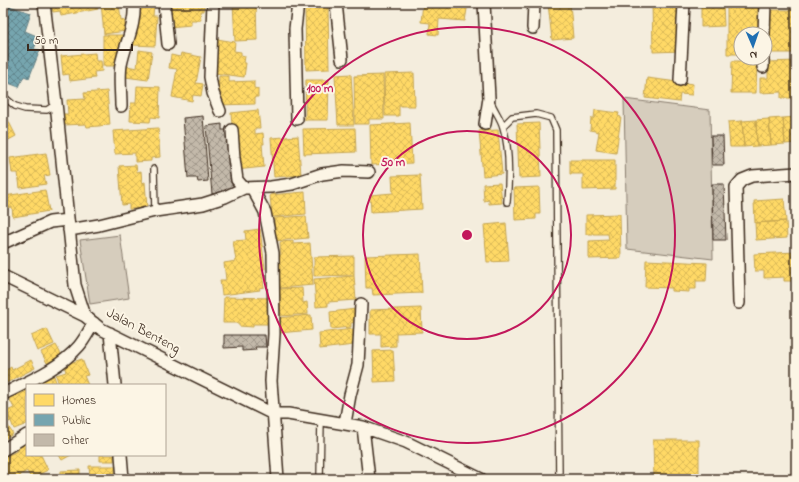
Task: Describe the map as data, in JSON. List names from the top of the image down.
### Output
{
  "streets": {
    "street": ["Jalan Benteng"]
  },
  "legend": ["Homes", "Public", "Other"],
  "scale_bar": "50 m",
  "north": "bottom",
  "rings": ["100 m", "50 m"]
}
